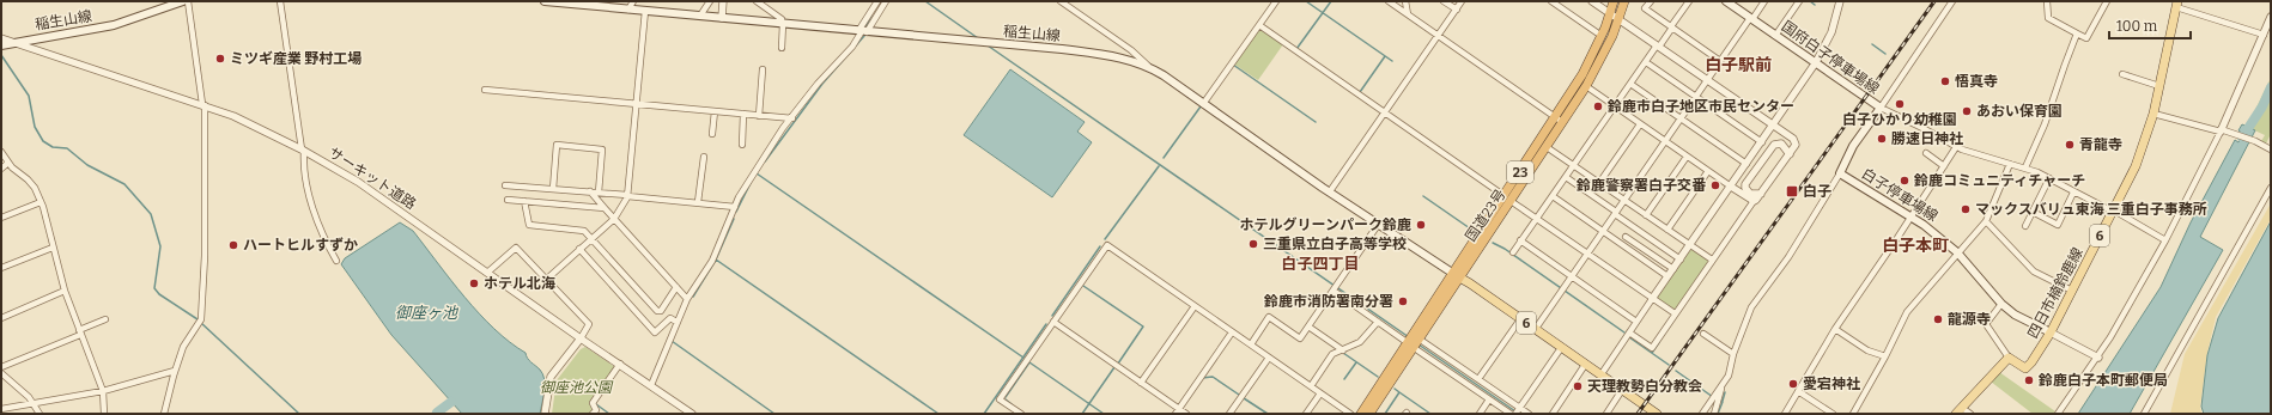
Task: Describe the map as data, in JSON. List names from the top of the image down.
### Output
{
  "streets": {
    "highway": ["23", "国道23号"],
    "main road": [
      "稲生山線",
      "国府白子停車場線",
      "白子停車場線",
      "6",
      "四日市楠鈴鹿線"
    ],
    "street": ["サーキット道路"]
  },
  "crossings": [
    ["稲生山線", "サーキット道路"],
    ["稲生山線", "国道23号"],
    ["稲生山線", "6"],
    ["国府白子停車場線", "白子停車場線"],
    ["白子停車場線", "四日市楠鈴鹿線"],
    ["国道23号", "6"]
  ],
  "districts": ["白子駅前", "白子本町", "白子四丁目"],
  "water": ["御座ヶ池"],
  "parks": ["御座池公園"],
  "places": {
    "other": [
      "ミツギ産業 野村工場",
      "悟真寺",
      "白子ひかり幼稚園",
      "鈴鹿市白子地区市民センター",
      "あおい保育園",
      "勝速日神社",
      "青龍寺",
      "鈴鹿コミュニティチャーチ",
      "鈴鹿警察署白子交番",
      "マックスバリュ東海 三重白子事務所",
      "ホテルグリーンパーク鈴鹿",
      "三重県立白子高等学校",
      "ハートヒルすずか",
      "ホテル北海",
      "鈴鹿市消防署南分署",
      "龍源寺",
      "鈴鹿白子本町郵便局",
      "愛宕神社",
      "天理教勢白分教会"
    ],
    "transit": ["白子"]
  },
  "scale_bar": "100 m"
}
